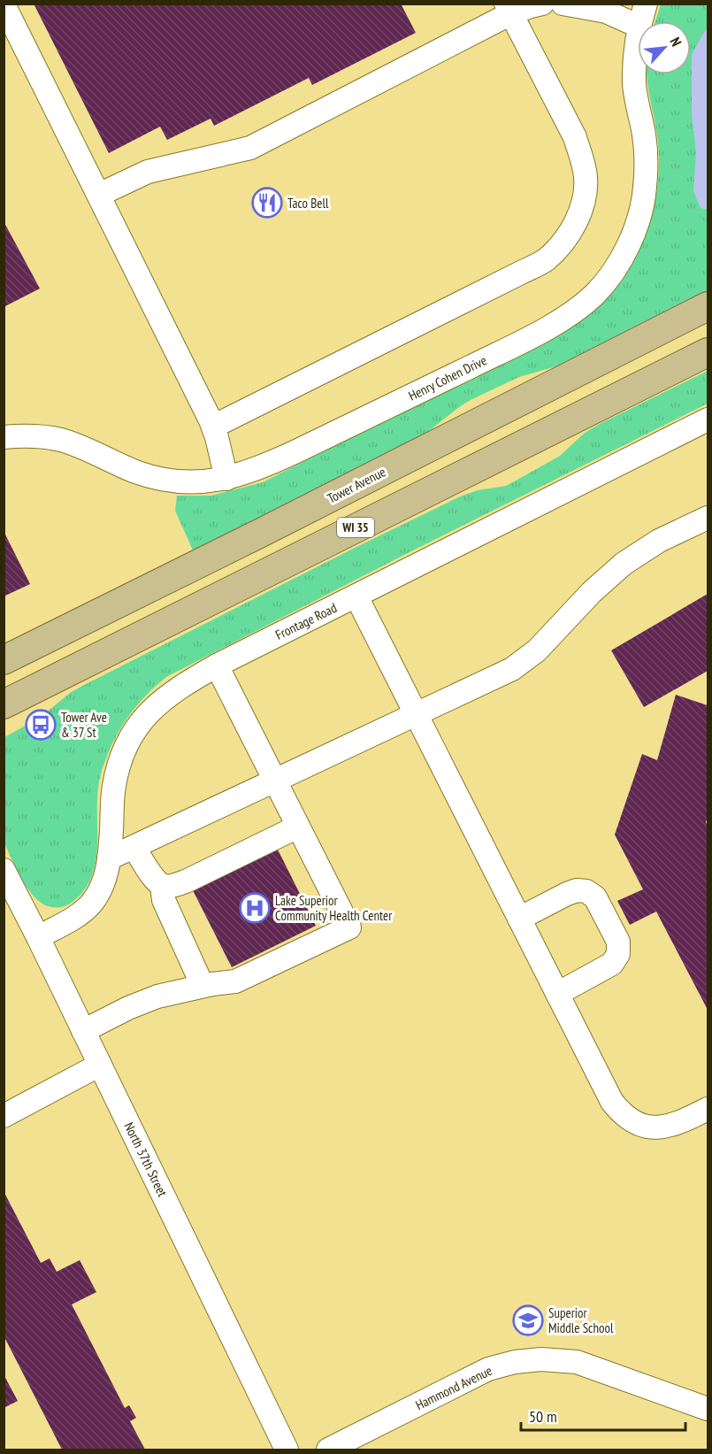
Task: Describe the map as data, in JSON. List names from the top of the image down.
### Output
{
  "streets": {
    "main road": ["Tower Avenue", "WI 35"],
    "street": [
      "Henry Cohen Drive",
      "Frontage Road",
      "North 37th Street",
      "Hammond Avenue"
    ]
  },
  "crossings": [
    ["Frontage Road", "North 37th Street"]
  ],
  "places": {
    "restaurant": ["Taco Bell"],
    "bus stop": ["Tower Ave & 37 St"],
    "hospital": ["Lake Superior Community Health Center"],
    "school or university": ["Superior Middle School"]
  },
  "scale_bar": "50 m",
  "north": "top right"
}
